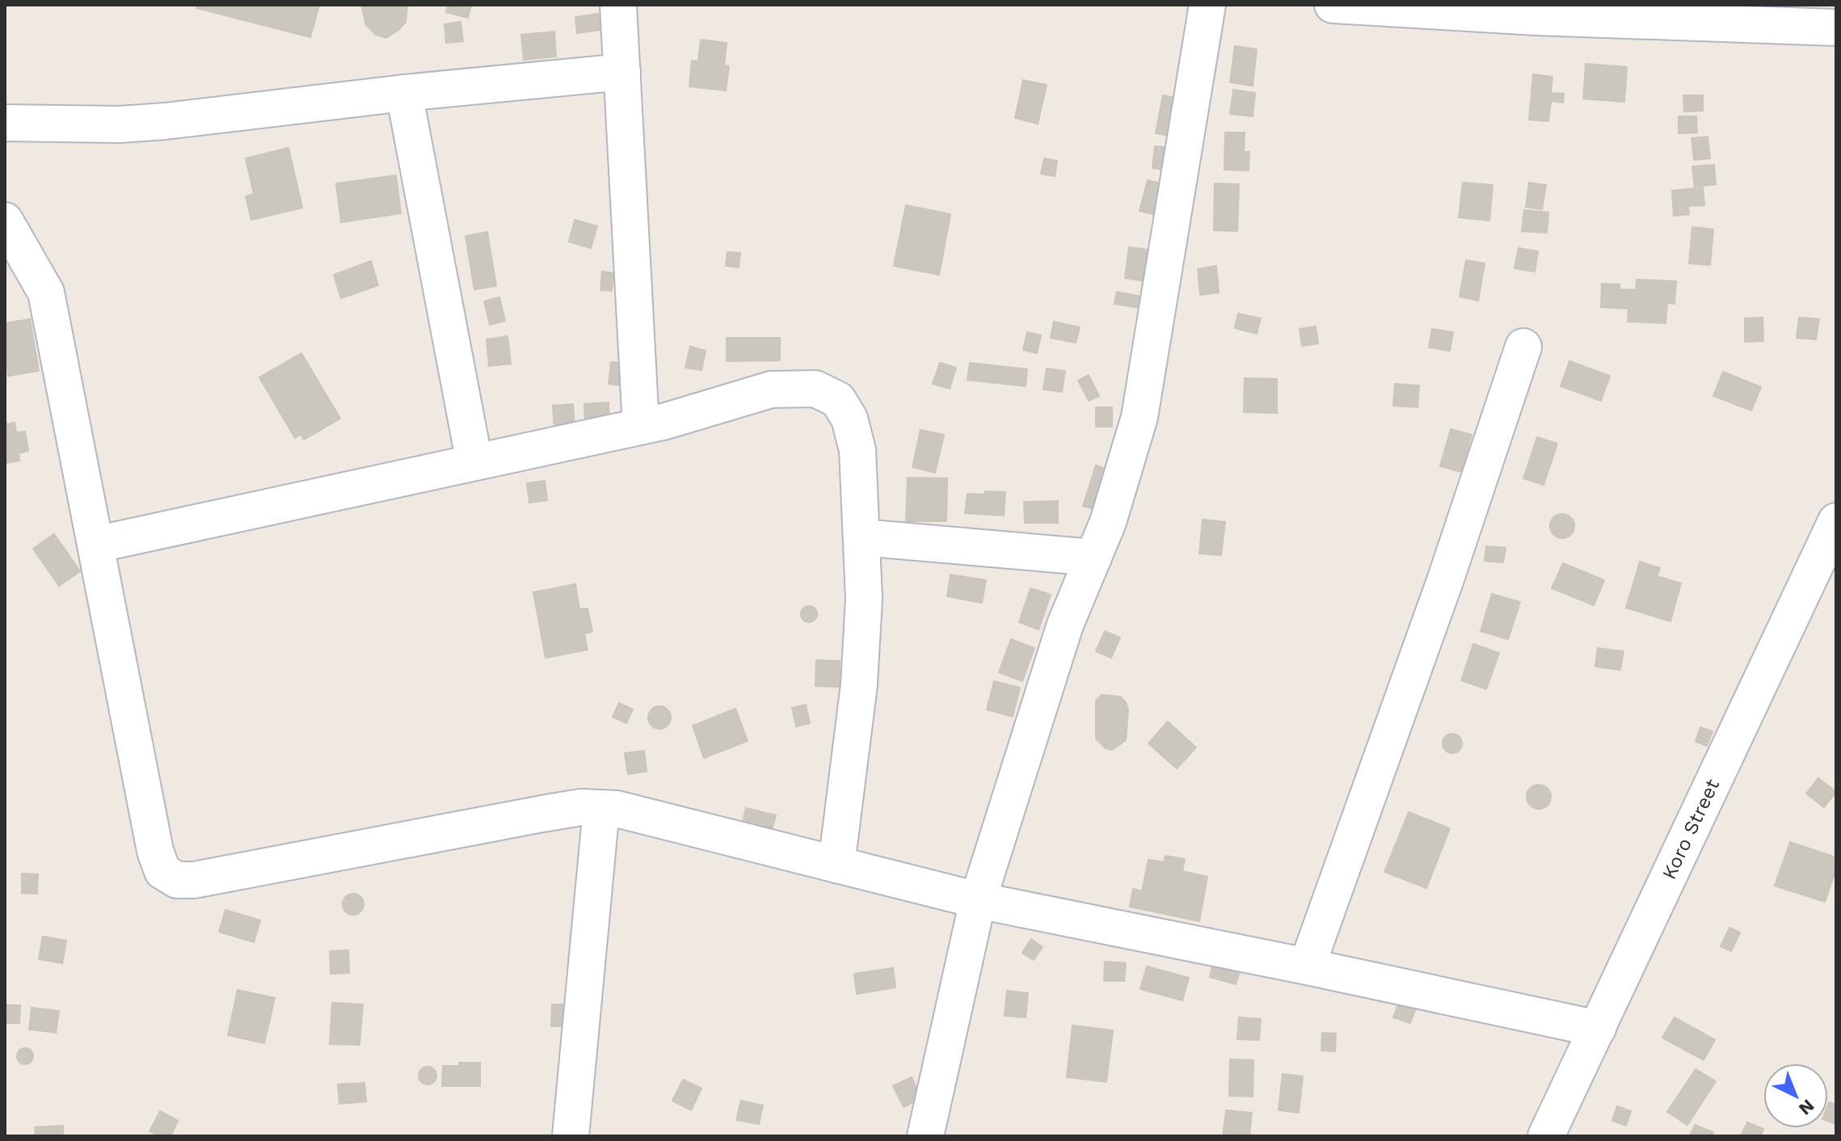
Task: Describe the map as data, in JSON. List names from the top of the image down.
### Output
{
  "streets": {
    "street": ["Koro Street"]
  },
  "north": "bottom right"
}
